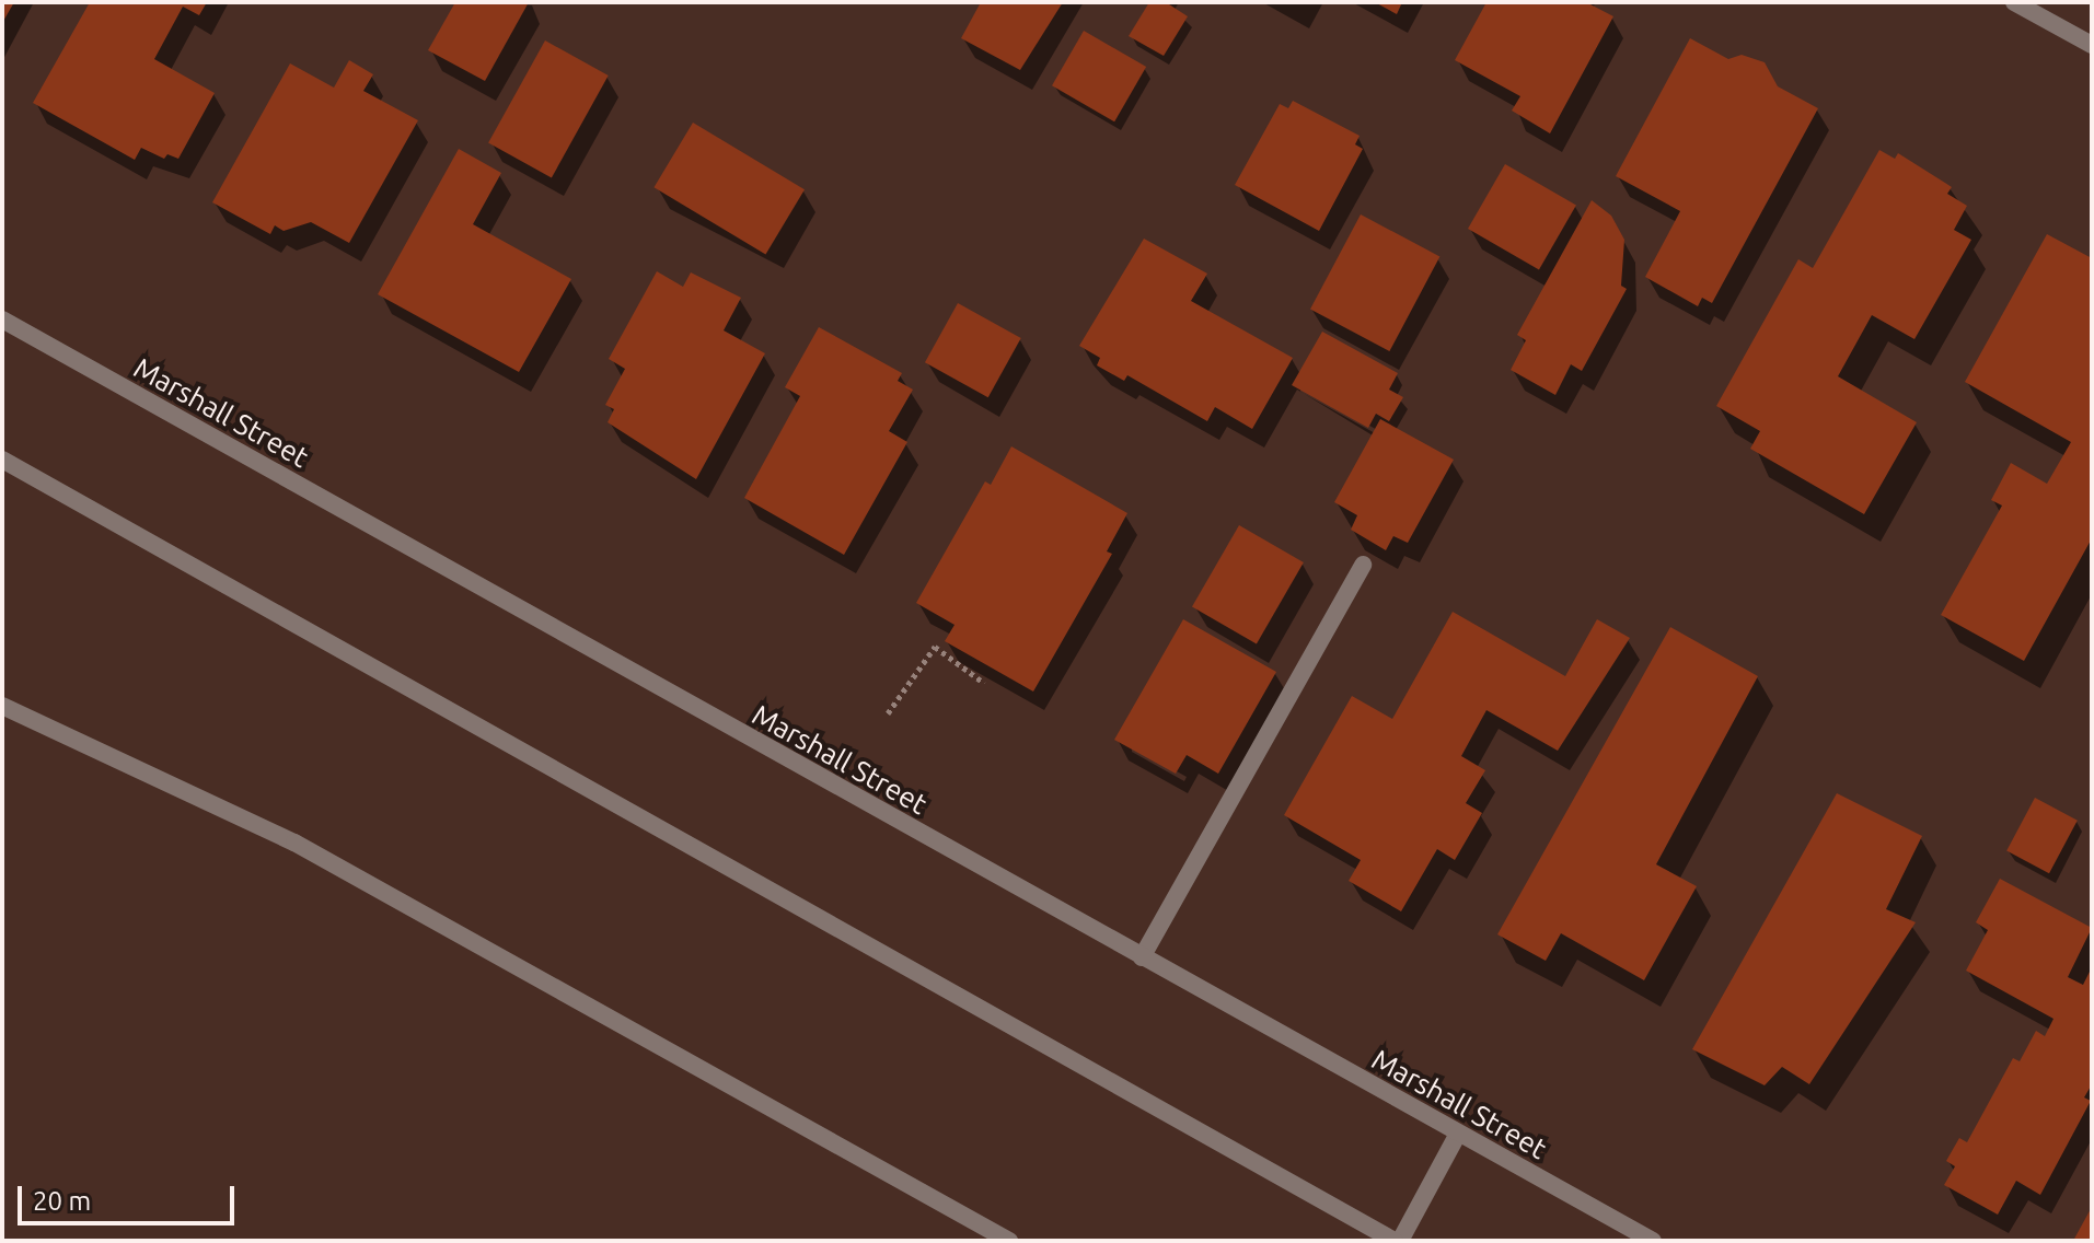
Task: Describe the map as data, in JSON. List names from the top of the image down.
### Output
{
  "streets": {
    "street": ["Marshall Street"]
  },
  "scale_bar": "20 m"
}
